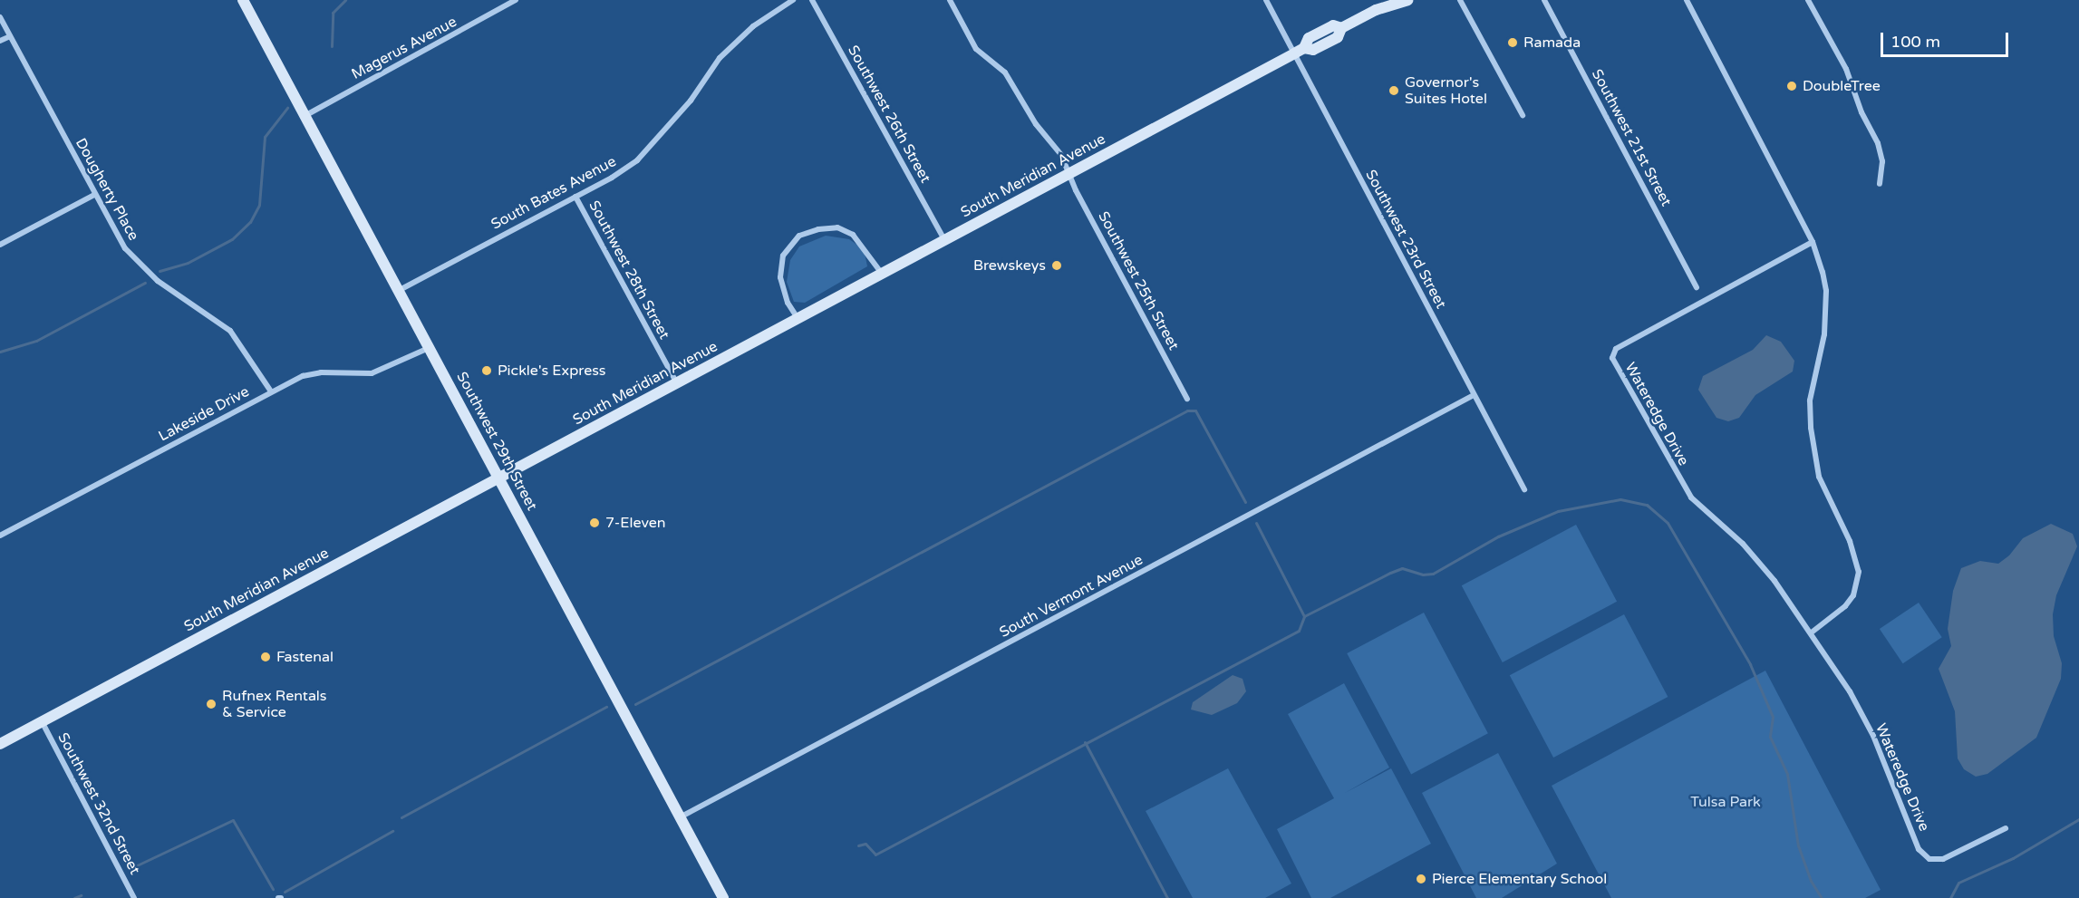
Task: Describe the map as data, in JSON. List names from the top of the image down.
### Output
{
  "streets": {
    "main road": ["South Meridian Avenue", "Southwest 29th Street"],
    "street": [
      "Magerus Avenue",
      "Southwest 26th Street",
      "Southwest 21st Street",
      "Dougherty Place",
      "South Bates Avenue",
      "Southwest 23rd Street",
      "Southwest 28th Street",
      "Southwest 25th Street",
      "Lakeside Drive",
      "Wateredge Drive",
      "South Vermont Avenue",
      "Southwest 32nd Street"
    ]
  },
  "crossings": [
    ["Magerus Avenue", "Southwest 29th Street"],
    ["Southwest 26th Street", "South Meridian Avenue"],
    ["South Meridian Avenue", "Southwest 23rd Street"],
    ["South Meridian Avenue", "Southwest 28th Street"],
    ["South Meridian Avenue", "Southwest 25th Street"],
    ["South Meridian Avenue", "Southwest 29th Street"],
    ["South Meridian Avenue", "Southwest 32nd Street"],
    ["Dougherty Place", "Lakeside Drive"],
    ["South Bates Avenue", "Southwest 28th Street"],
    ["South Bates Avenue", "Southwest 29th Street"],
    ["Southwest 23rd Street", "South Vermont Avenue"],
    ["Lakeside Drive", "Southwest 29th Street"],
    ["Southwest 29th Street", "South Vermont Avenue"]
  ],
  "parks": ["Tulsa Park"],
  "places": [
    "Ramada",
    "DoubleTree",
    "Governor's Suites Hotel",
    "Brewskeys",
    "Pickle's Express",
    "7-Eleven",
    "Fastenal",
    "Rufnex Rentals & Service",
    "Pierce Elementary School"
  ],
  "scale_bar": "100 m"
}
